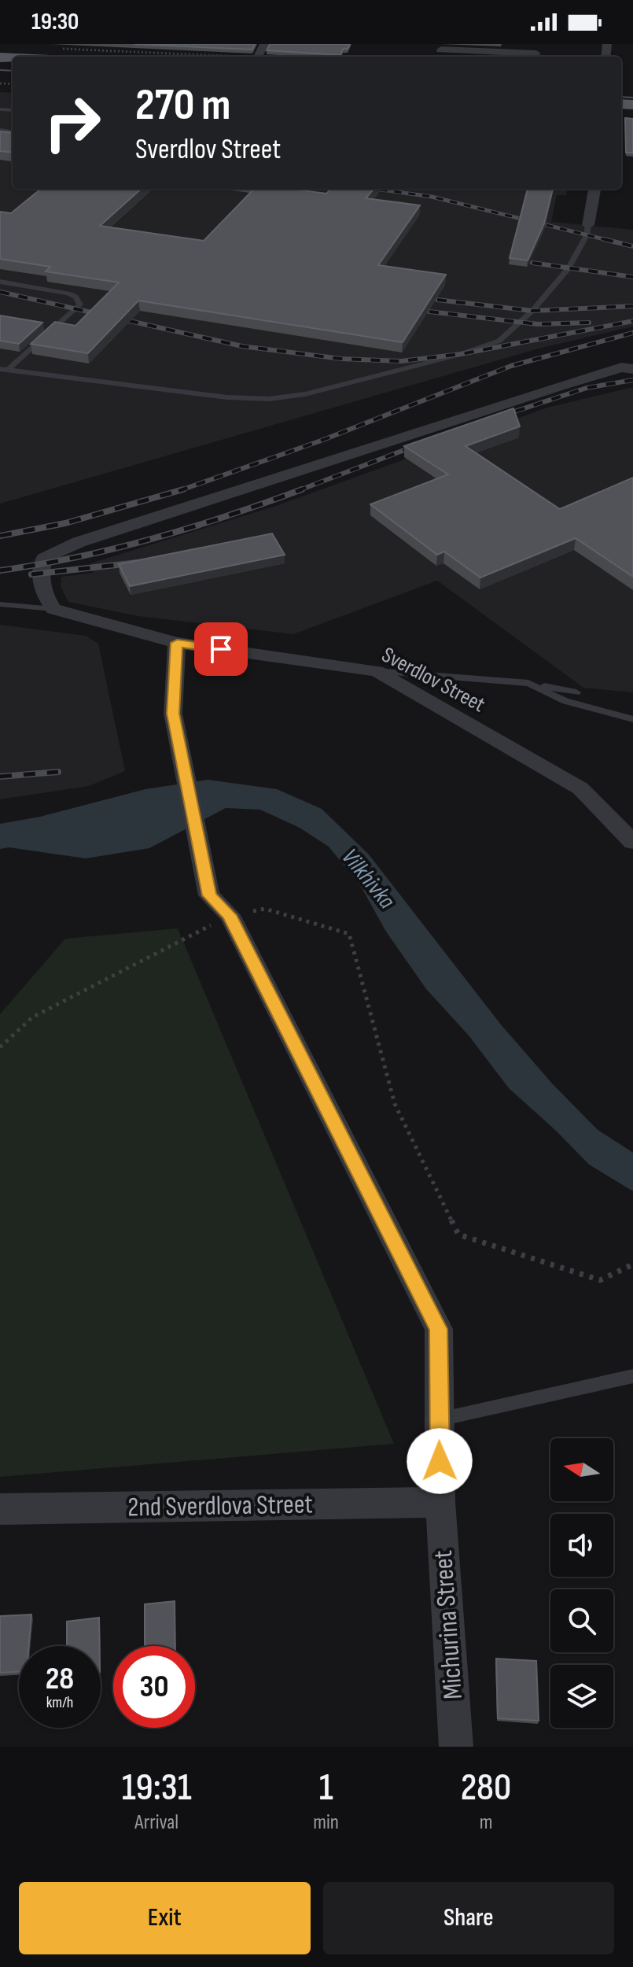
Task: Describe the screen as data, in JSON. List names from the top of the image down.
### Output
{
  "streets": {
    "street": ["Sverdlov Street", "2nd Sverdlova Street", "Michurina Street"]
  },
  "crossings": [
    ["Sverdlov Street", "Michurina Street"],
    ["2nd Sverdlova Street", "Michurina Street"]
  ],
  "water": ["Vilkhivka"],
  "north": "left",
  "page": {
    "status": "19:30",
    "turn": ["270 m", "Sverdlov Street"],
    "speed": "28 km/h",
    "limit": "30",
    "eta": [
      "19:31",
      "Arrival",
      "1",
      "min",
      "280",
      "m"
    ],
    "buttons": ["Exit", "Share"]
  }
}
